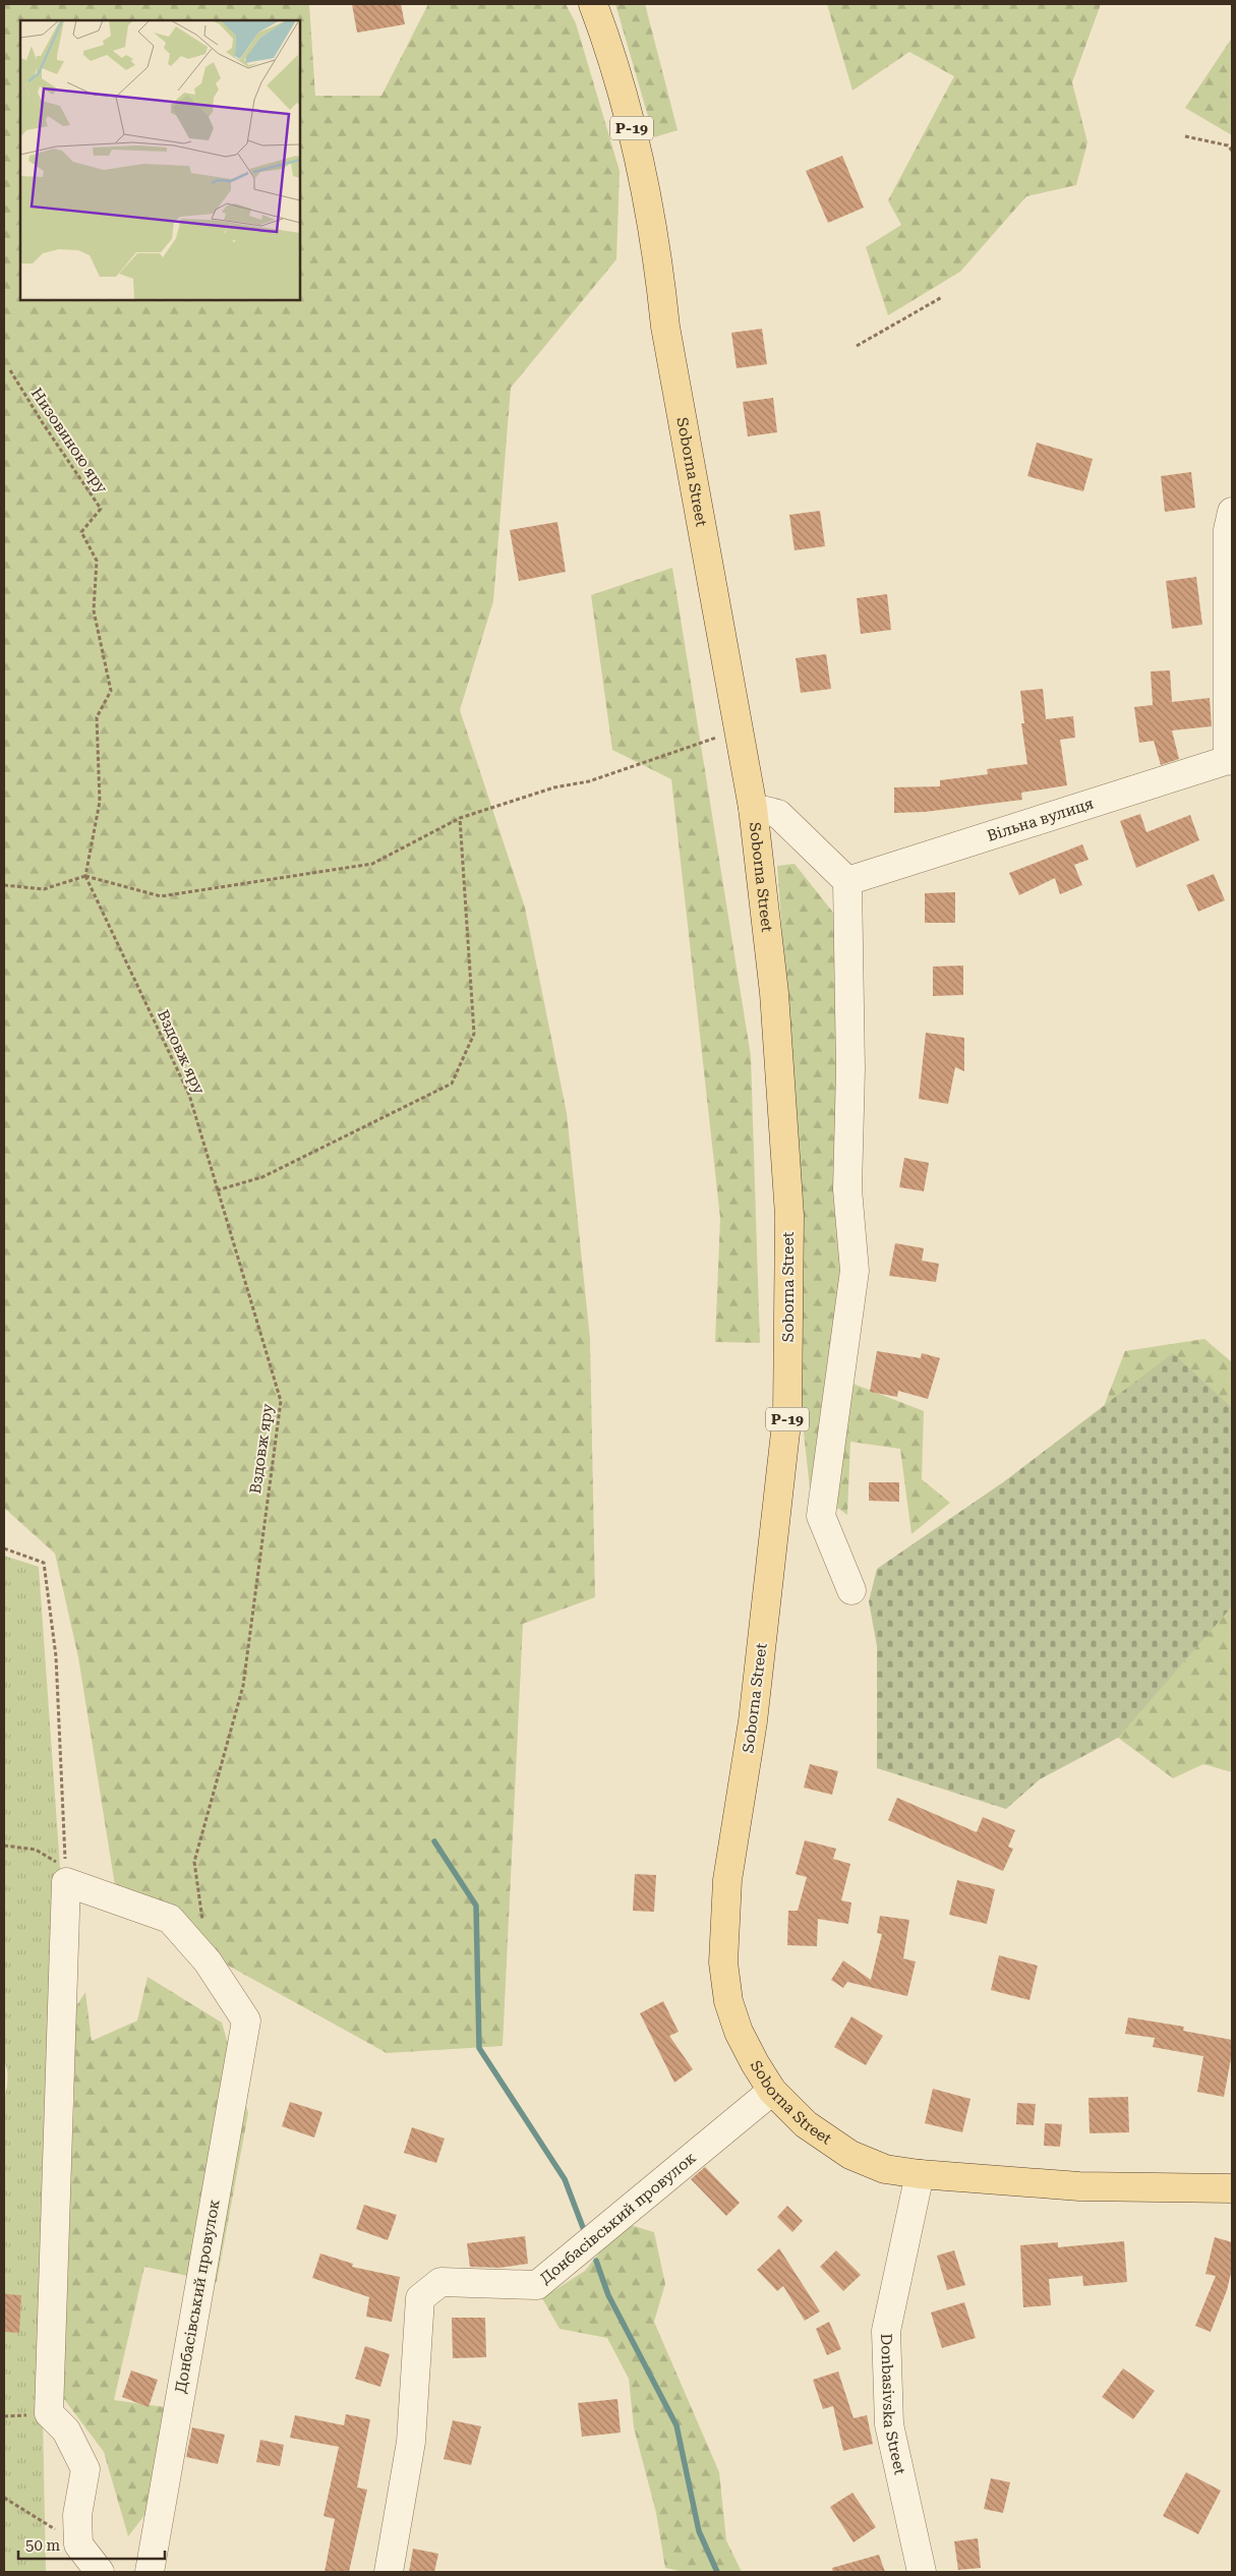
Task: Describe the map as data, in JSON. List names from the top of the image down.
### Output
{
  "streets": {
    "main road": ["Р-19", "Soborna Street"],
    "street": ["Вільна вулиця", "Донбасівський провулок", "Donbasivska Street"],
    "path": ["Низовиною яру", "Вздовж яру"]
  },
  "crossings": [
    ["Низовиною яру", "Вздовж яру"],
    ["Soborna Street", "Вільна вулиця"],
    ["Soborna Street", "Донбасівський провулок"],
    ["Soborna Street", "Donbasivska Street"]
  ],
  "scale_bar": "50 m"
}
